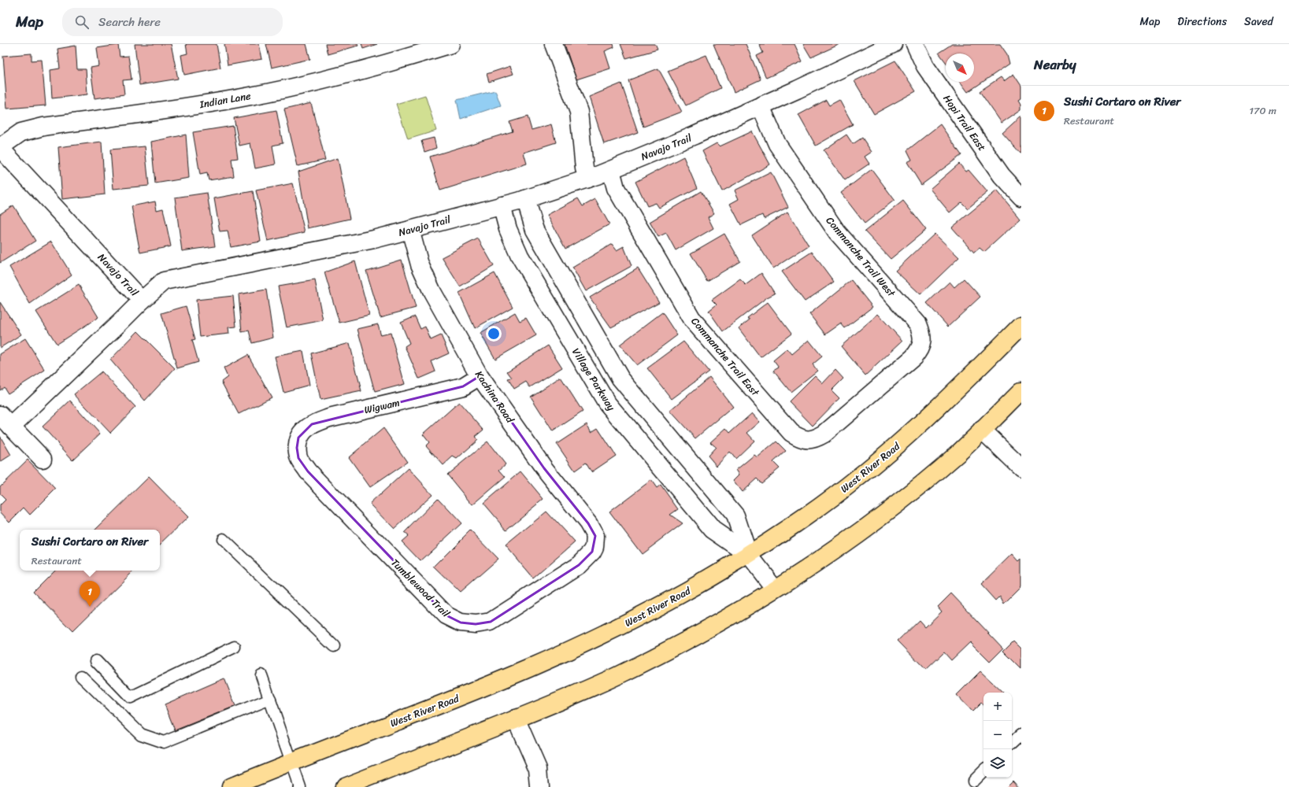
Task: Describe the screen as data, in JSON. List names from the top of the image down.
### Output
{
  "streets": {
    "main road": ["West River Road"],
    "street": [
      "Indian Lane",
      "Hopi Trail East",
      "Navajo Trail",
      "Commanche Trail West",
      "Commanche Trail East",
      "Village Parkway",
      "Kachina Road",
      "Wigwam",
      "Tumblewood Trail"
    ]
  },
  "crossings": [
    ["Indian Lane", "Navajo Trail"],
    ["Navajo Trail", "Commanche Trail West"],
    ["Navajo Trail", "Commanche Trail East"],
    ["Navajo Trail", "Village Parkway"],
    ["Navajo Trail", "Kachina Road"],
    ["Commanche Trail West", "Commanche Trail East"],
    ["Village Parkway", "West River Road"],
    ["Kachina Road", "Wigwam"],
    ["Kachina Road", "Tumblewood Trail"],
    ["Wigwam", "Tumblewood Trail"]
  ],
  "north": "bottom right",
  "page": {
    "header": "Map",
    "search": "Search here",
    "nav": ["Map", "Directions", "Saved"],
    "heading": "Nearby",
    "list": [
      {
        "mark": "1",
        "name": "Sushi Cortaro on River",
        "note": "Restaurant",
        "value": "170 m"
      }
    ],
    "popup": ["Sushi Cortaro on River", "Restaurant"],
    "pins": "1",
    "map_buttons": ["+", "−"]
  }
}
